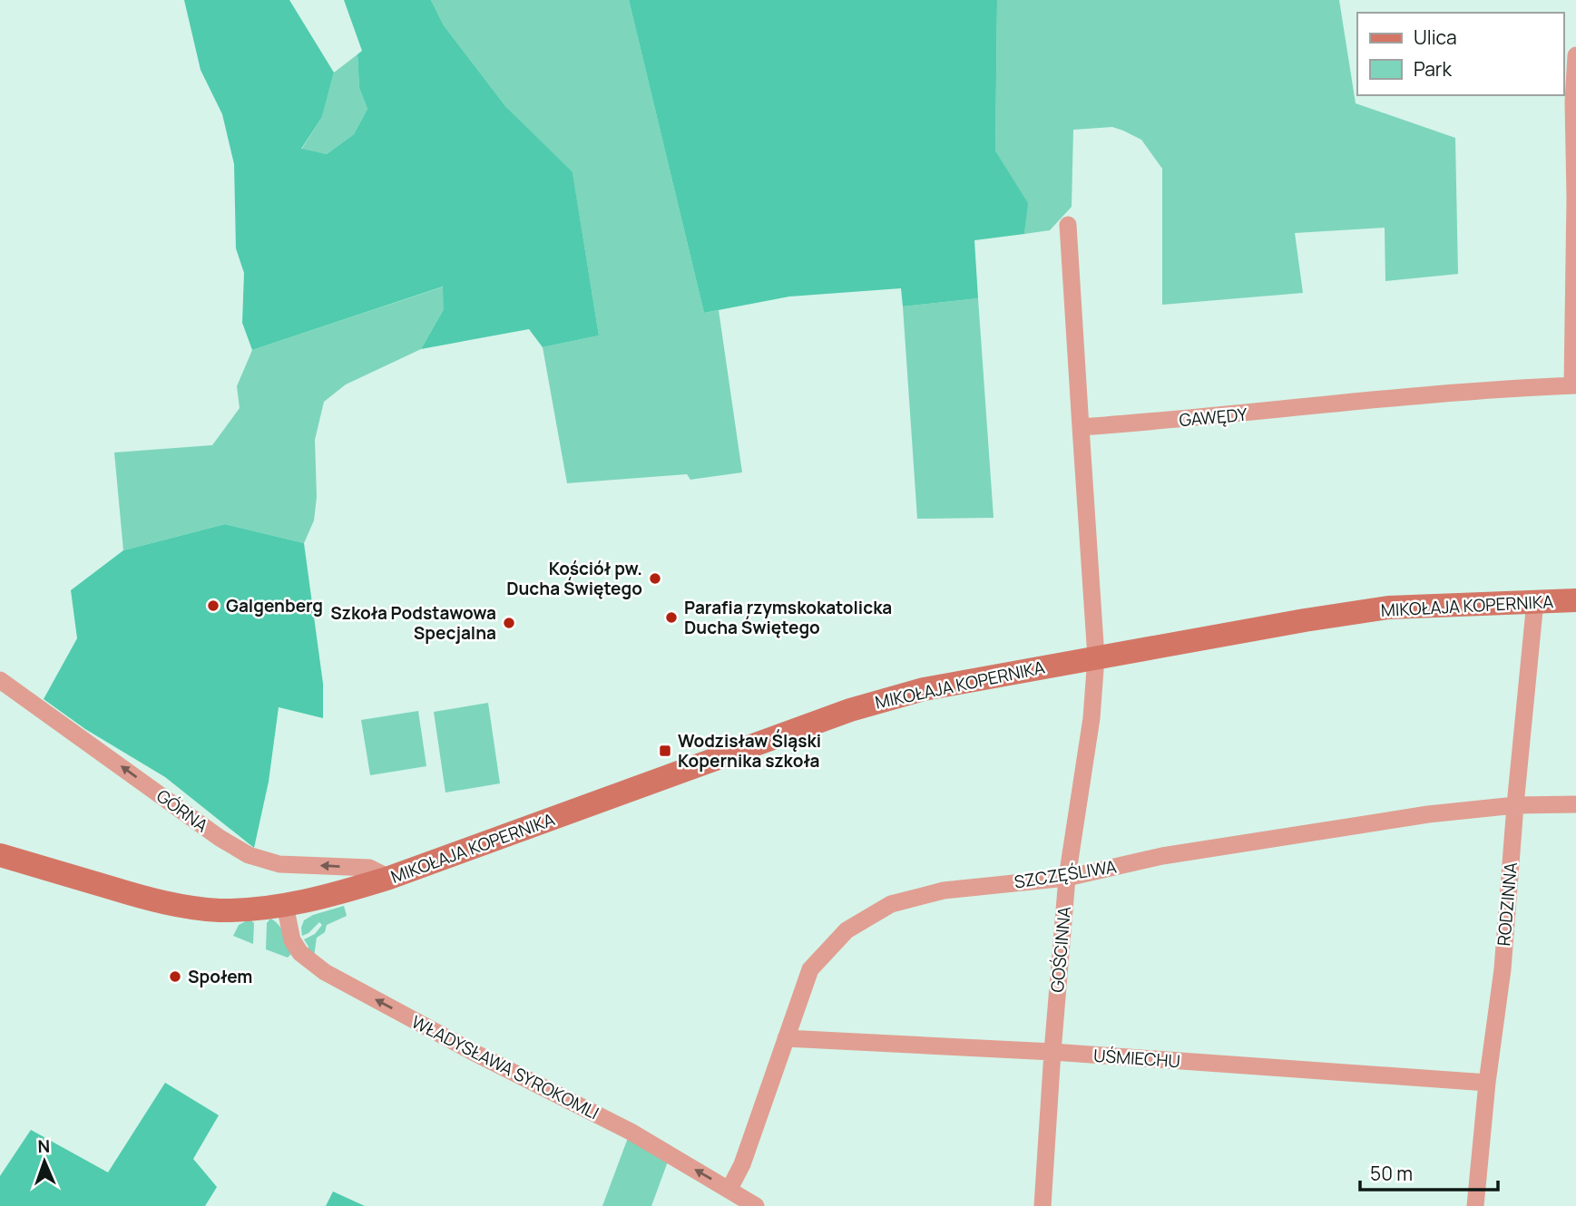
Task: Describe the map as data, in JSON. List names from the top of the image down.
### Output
{
  "streets": {
    "street": [
      "GAWĘDY",
      "MIKOŁAJA KOPERNIKA",
      "GÓRNA",
      "SZCZĘŚLIWA",
      "RODZINNA",
      "GOŚCINNA",
      "UŚMIECHU",
      "WŁADYSŁAWA SYROKOMLI"
    ]
  },
  "crossings": [
    ["MIKOŁAJA KOPERNIKA", "GÓRNA"],
    ["MIKOŁAJA KOPERNIKA", "RODZINNA"],
    ["MIKOŁAJA KOPERNIKA", "GOŚCINNA"],
    ["MIKOŁAJA KOPERNIKA", "WŁADYSŁAWA SYROKOMLI"],
    ["SZCZĘŚLIWA", "RODZINNA"],
    ["SZCZĘŚLIWA", "GOŚCINNA"],
    ["SZCZĘŚLIWA", "UŚMIECHU"],
    ["SZCZĘŚLIWA", "WŁADYSŁAWA SYROKOMLI"],
    ["RODZINNA", "UŚMIECHU"],
    ["GOŚCINNA", "UŚMIECHU"]
  ],
  "one_way": ["GÓRNA", "WŁADYSŁAWA SYROKOMLI"],
  "places": {
    "other": [
      "Kościół pw. Ducha Świętego",
      "Galgenberg",
      "Parafia rzymskokatolicka Ducha Świętego",
      "Szkoła Podstawowa Specjalna",
      "Społem"
    ],
    "transit": ["Wodzisław Śląski Kopernika szkoła"]
  },
  "legend": ["Ulica", "Park"],
  "scale_bar": "50 m",
  "north": "top"
}
